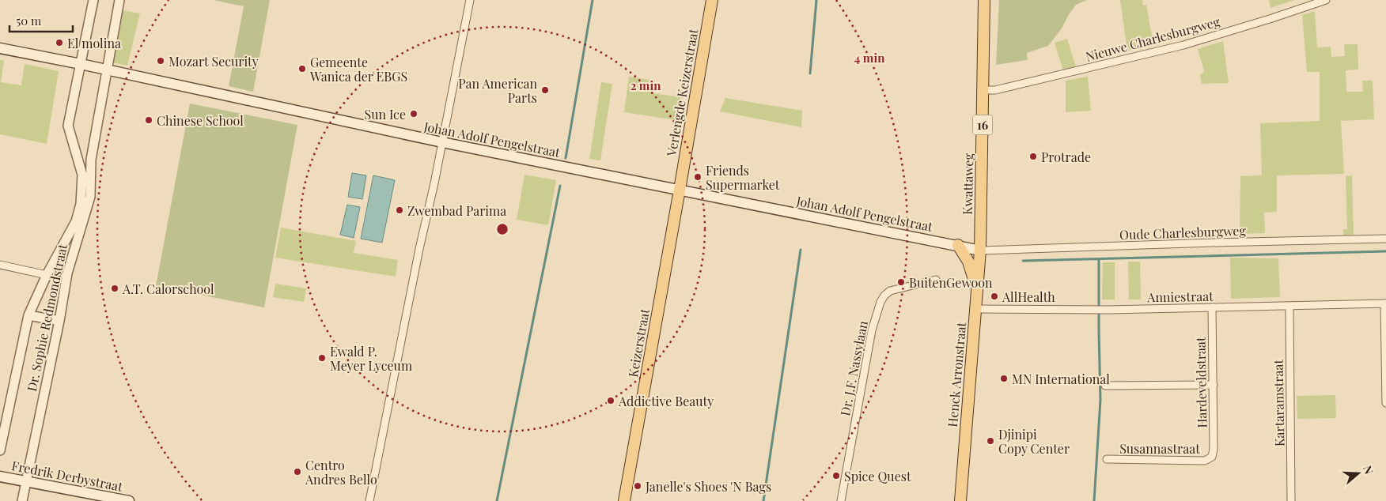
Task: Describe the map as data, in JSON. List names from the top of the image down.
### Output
{
  "streets": {
    "main road": [
      "Verlengde Keizerstraat",
      "16",
      "Johan Adolf Pengelstraat",
      "Kwattaweg",
      "Keizerstraat",
      "Henck Arronstraat",
      "Fredrik Derbystraat"
    ],
    "street": [
      "Nieuwe Charlesburgweg",
      "Oude Charlesburgweg",
      "Anniestraat",
      "Dr. Sophie Redmondstraat",
      "Dr. J.F. Nassylaan",
      "Hardeveldstraat",
      "Kartaramstraat",
      "Susannastraat"
    ]
  },
  "crossings": [
    ["Nieuwe Charlesburgweg", "Kwattaweg"],
    ["Verlengde Keizerstraat", "Johan Adolf Pengelstraat"],
    ["Verlengde Keizerstraat", "Keizerstraat"],
    ["Johan Adolf Pengelstraat", "Kwattaweg"],
    ["Johan Adolf Pengelstraat", "Oude Charlesburgweg"],
    ["Johan Adolf Pengelstraat", "Dr. Sophie Redmondstraat"],
    ["Johan Adolf Pengelstraat", "Keizerstraat"],
    ["Johan Adolf Pengelstraat", "Henck Arronstraat"],
    ["Kwattaweg", "Oude Charlesburgweg"],
    ["Kwattaweg", "Henck Arronstraat"],
    ["Oude Charlesburgweg", "Henck Arronstraat"],
    ["Anniestraat", "Henck Arronstraat"],
    ["Anniestraat", "Hardeveldstraat"],
    ["Anniestraat", "Kartaramstraat"],
    ["Dr. Sophie Redmondstraat", "Fredrik Derbystraat"],
    ["Hardeveldstraat", "Susannastraat"]
  ],
  "places": [
    "El molina",
    "Mozart Security",
    "Gemeente Wanica der EBGS",
    "Pan American Parts",
    "Sun Ice",
    "Chinese School",
    "Protrade",
    "Friends Supermarket",
    "Zwembad Parima",
    "BuitenGewoon",
    "A.T. Calorschool",
    "AllHealth",
    "Ewald P. Meyer Lyceum",
    "MN International",
    "Addictive Beauty",
    "Djinipi Copy Center",
    "Centro Andres Bello",
    "Spice Quest",
    "Janelle's Shoes 'N Bags"
  ],
  "scale_bar": "50 m",
  "north": "right",
  "rings": ["4 min", "2 min"]
}
